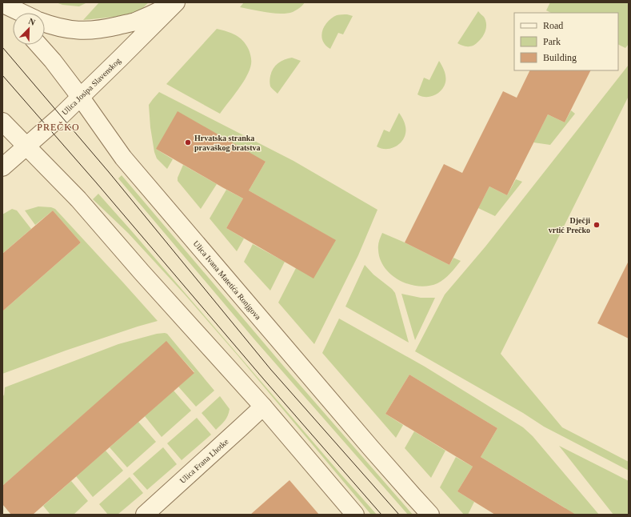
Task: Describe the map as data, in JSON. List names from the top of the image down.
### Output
{
  "streets": {
    "street": ["Ulica Josipa Slavenskog", "Ulica Ivana Matetića Ronjgova", "Ulica Frana Lhotke"]
  },
  "crossings": [
    ["Ulica Josipa Slavenskog", "Ulica Ivana Matetića Ronjgova"]
  ],
  "districts": ["PREČKO"],
  "places": ["Hrvatska stranka pravaškog bratstva", "Dječji vrtić Prečko"],
  "legend": ["Road", "Park", "Building"],
  "north": "top right"
}
